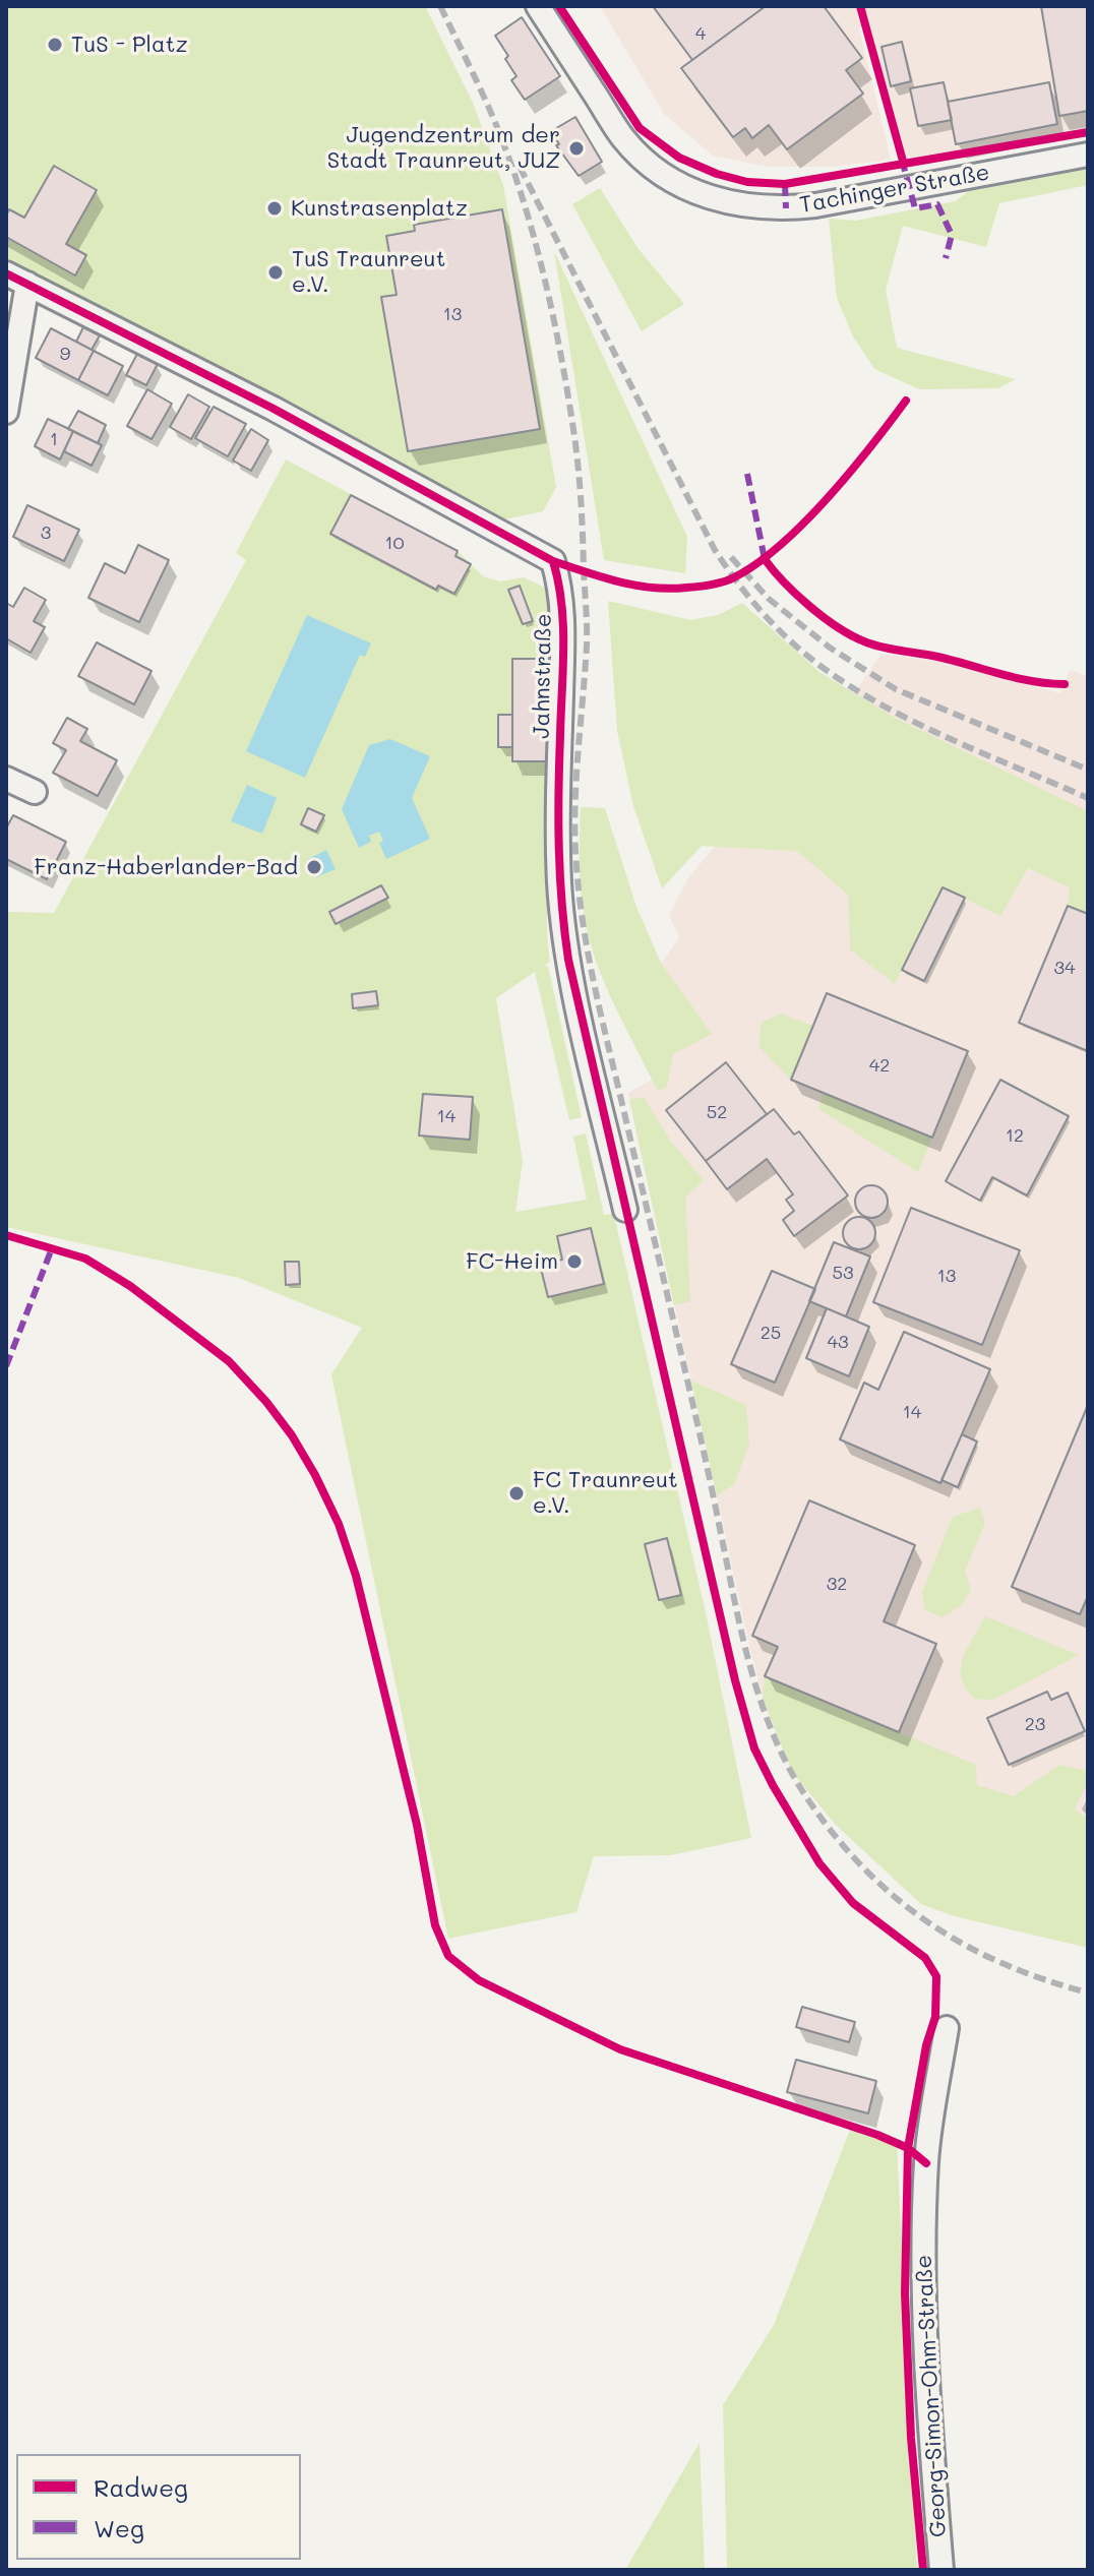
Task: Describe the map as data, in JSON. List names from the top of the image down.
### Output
{
  "streets": {
    "street": ["Tachinger Straße", "Jahnstraße", "Georg-Simon-Ohm-Straße"]
  },
  "places": [
    "TuS - Platz",
    "Jugendzentrum der Stadt Traunreut, JUZ",
    "Kunstrasenplatz",
    "TuS Traunreut e.V.",
    "Franz-Haberlander-Bad",
    "FC-Heim",
    "FC Traunreut e.V."
  ],
  "house_numbers": [
    "4",
    "13",
    "9",
    "1",
    "3",
    "10",
    "34",
    "42",
    "52",
    "14",
    "12",
    "53",
    "13",
    "25",
    "43",
    "14",
    "32",
    "23"
  ],
  "legend": ["Radweg", "Weg"]
}
